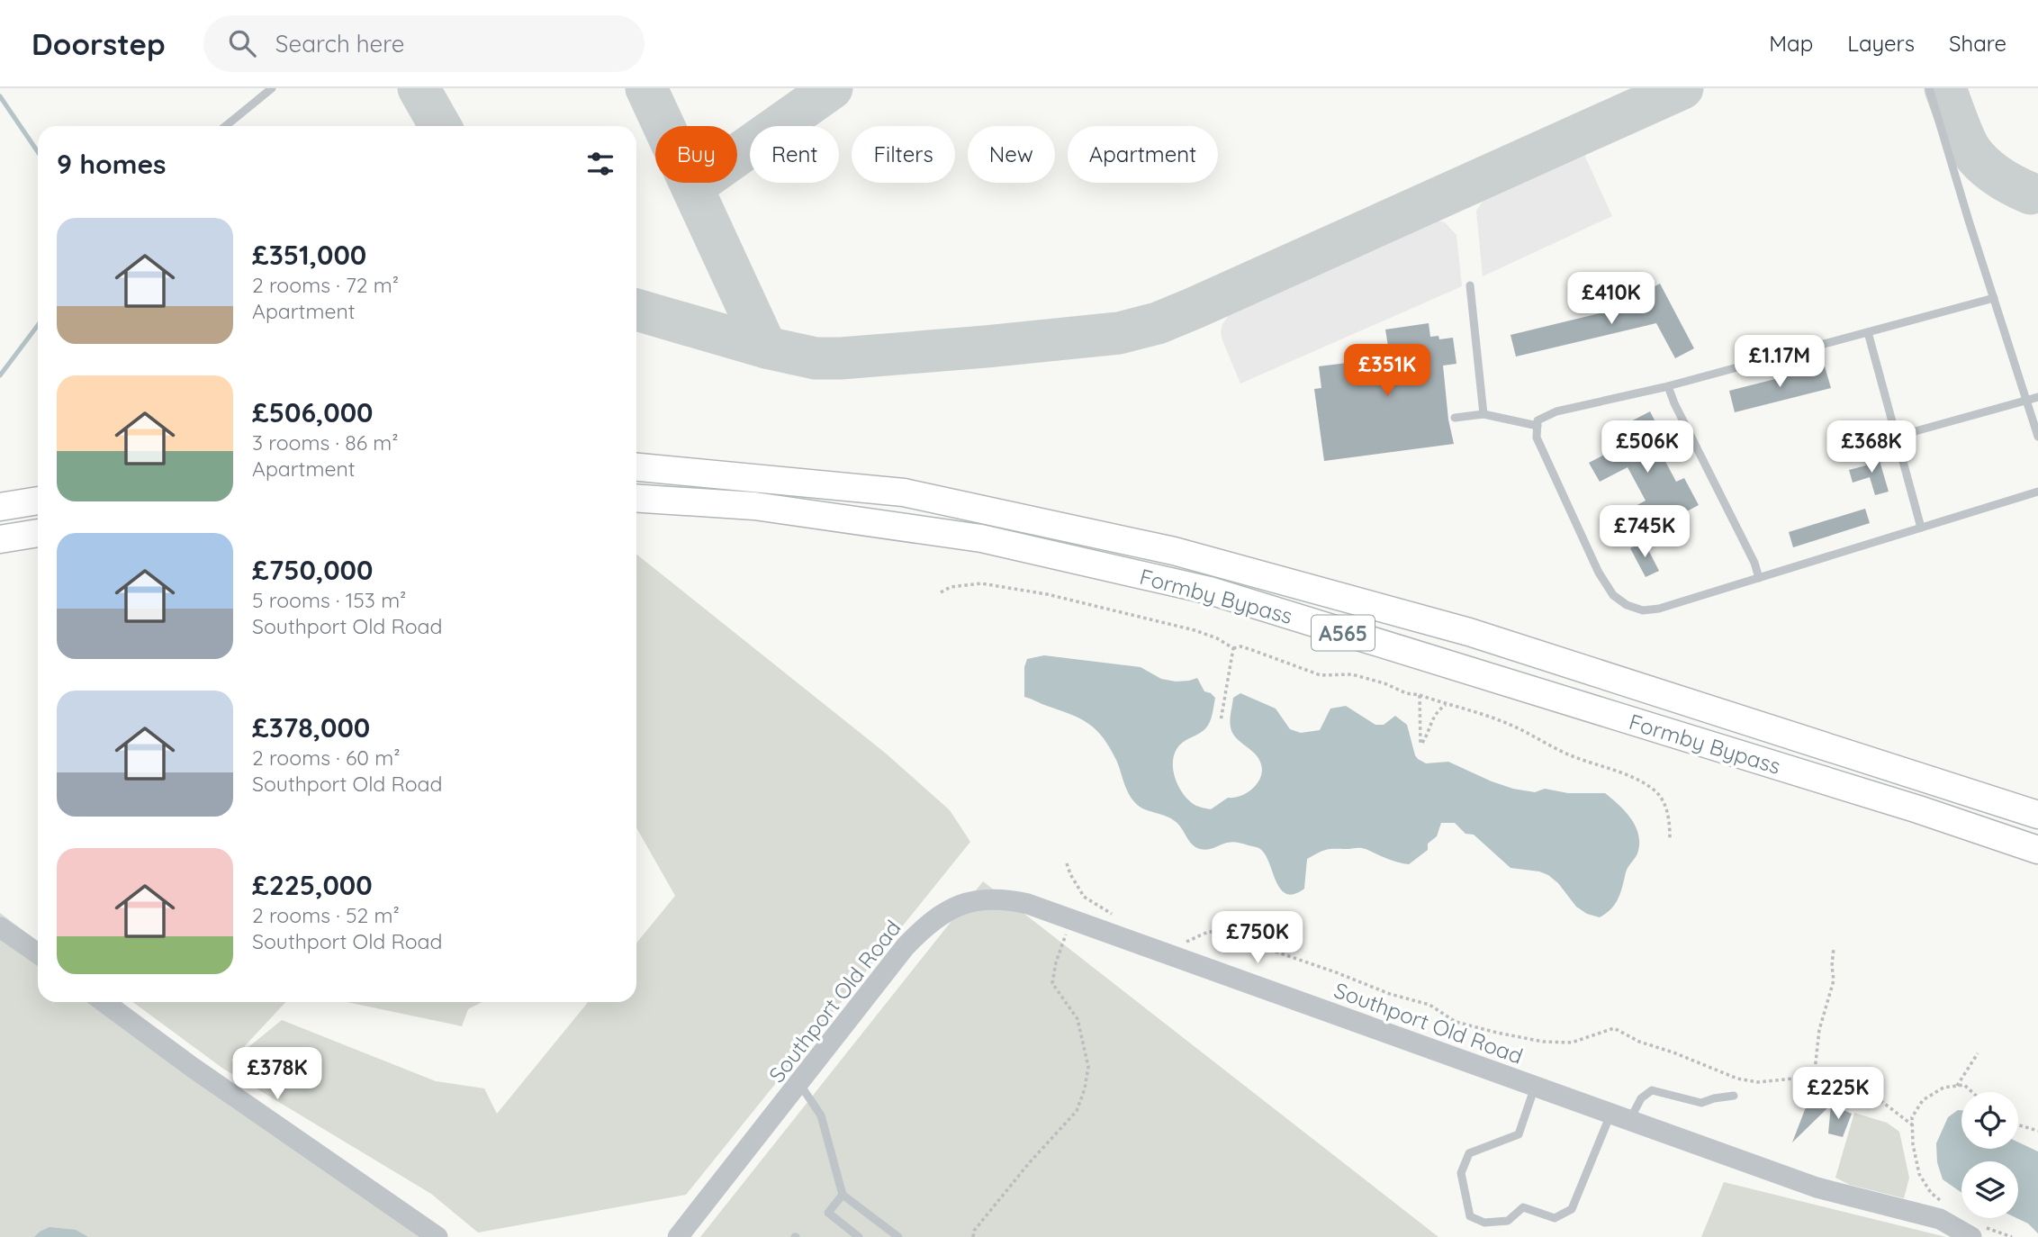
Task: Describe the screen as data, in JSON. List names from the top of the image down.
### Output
{
  "streets": {
    "highway": ["Formby Bypass", "A565"],
    "street": ["Southport Old Road"]
  },
  "page": {
    "header": "Doorstep",
    "search": "Search here",
    "nav": ["Map", "Layers", "Share"],
    "chip": [
      "Buy",
      "Rent",
      "Filters",
      "New",
      "Apartment"
    ],
    "heading": "9 homes",
    "list": [
      {
        "name": "£351,000",
        "note": "2 rooms · 72 m² · Apartment"
      },
      {
        "name": "£506,000",
        "note": "3 rooms · 86 m² · Apartment"
      },
      {
        "name": "£750,000",
        "note": "5 rooms · 153 m² · Southport Old Road"
      },
      {
        "name": "£378,000",
        "note": "2 rooms · 60 m² · Southport Old Road"
      },
      {
        "name": "£225,000",
        "note": "2 rooms · 52 m² · Southport Old Road"
      }
    ],
    "price": [
      "£410K",
      "£1.17M",
      "£351K",
      "£506K",
      "£368K",
      "£745K",
      "£750K",
      "£378K",
      "£225K"
    ]
  }
}
